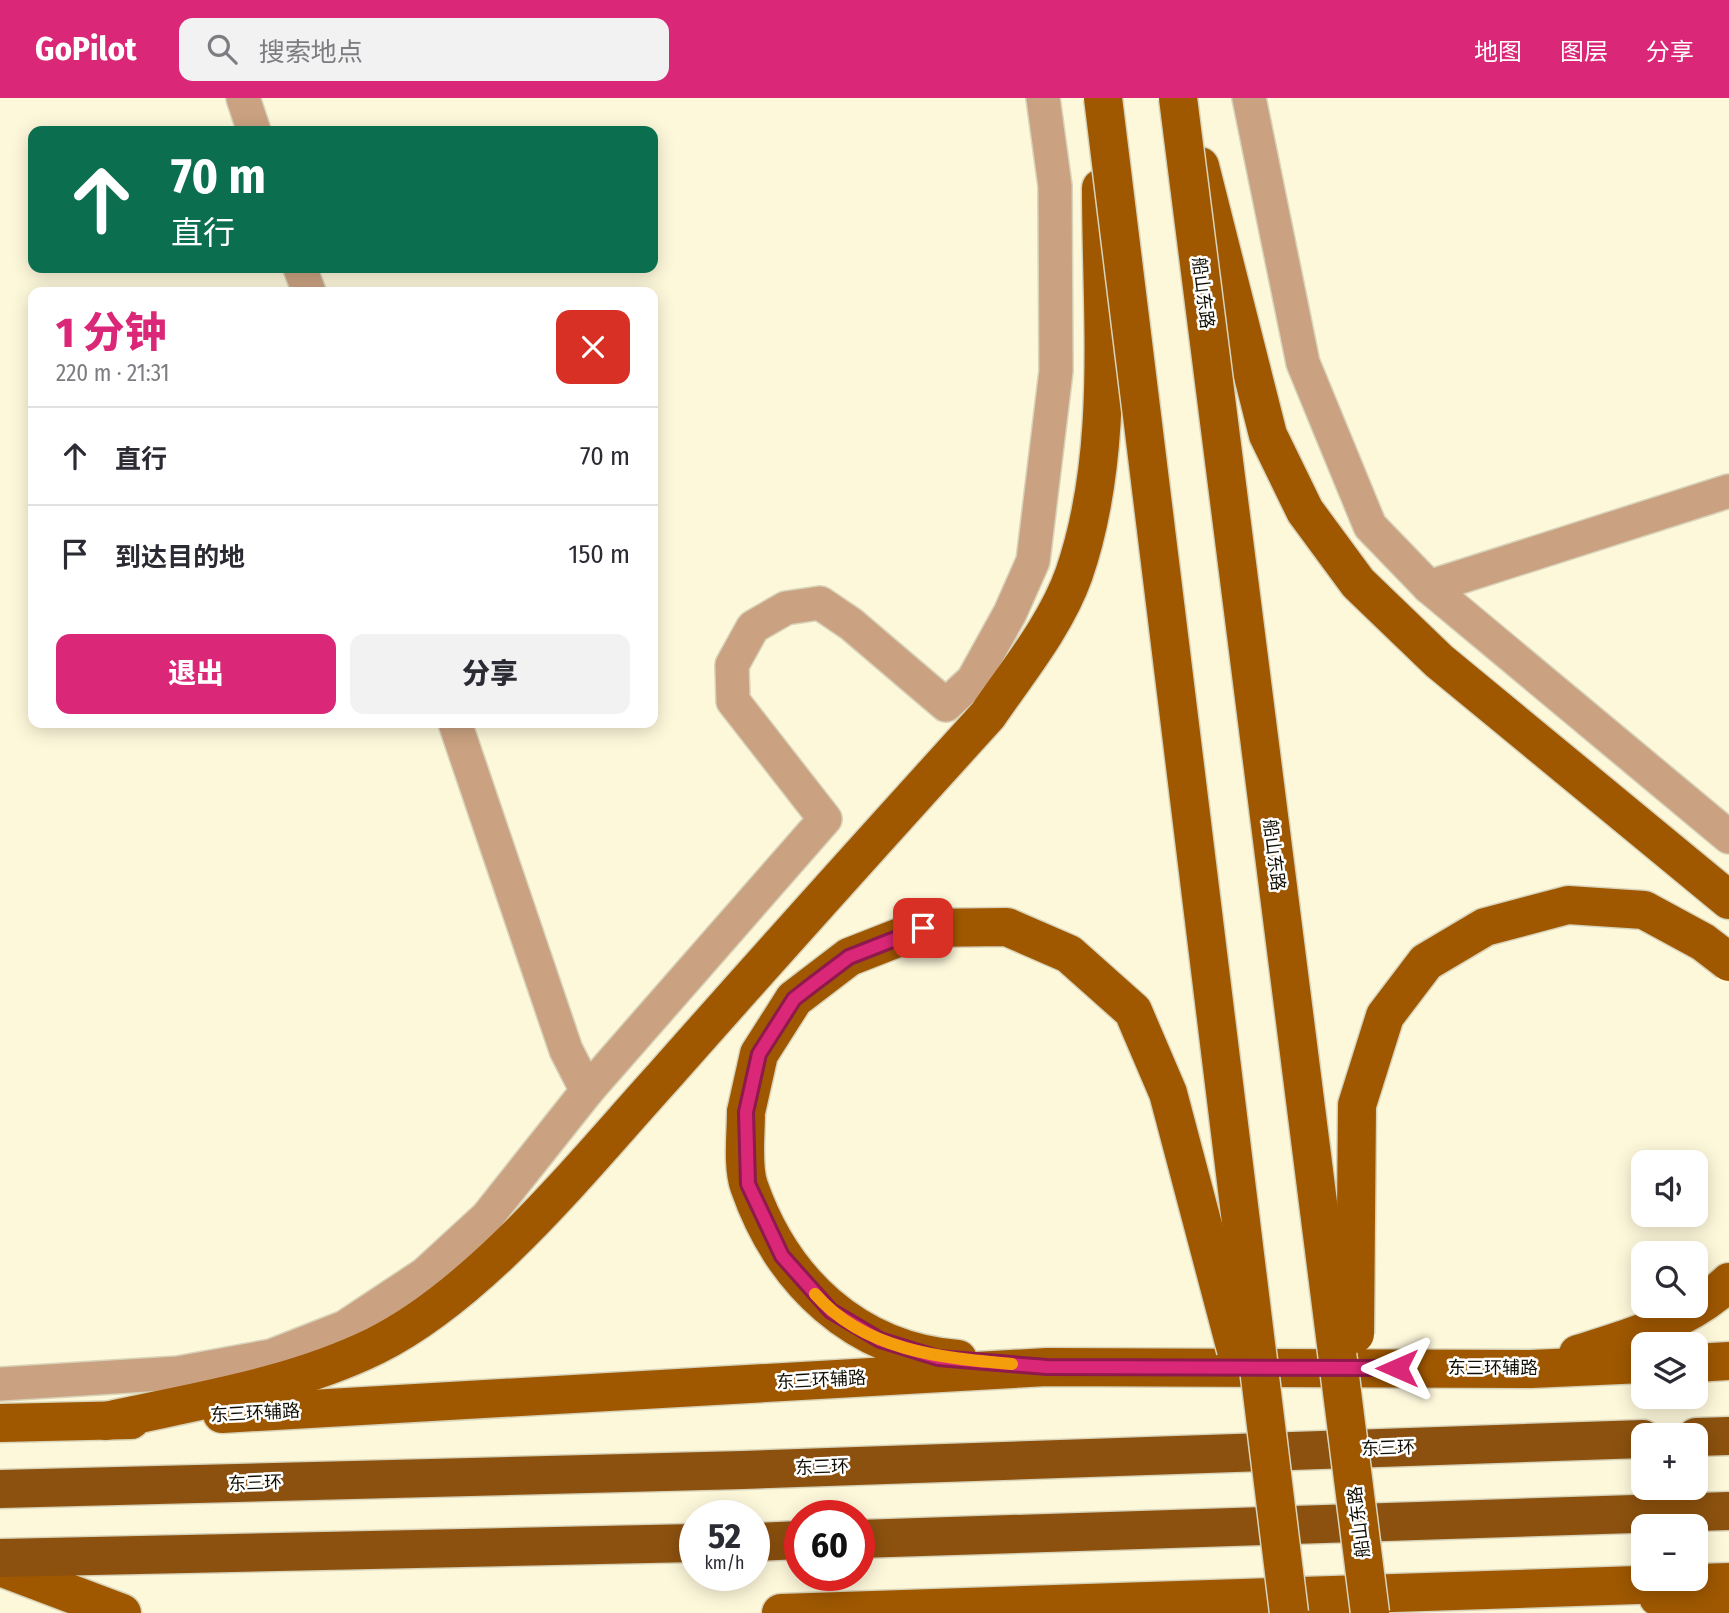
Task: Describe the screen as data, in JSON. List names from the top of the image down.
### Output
{
  "streets": {
    "highway": ["东三环"],
    "main road": ["船山东路", "东三环辅路"]
  },
  "page": {
    "header": "GoPilot",
    "search": "搜索地点",
    "nav": ["地图", "图层", "分享"],
    "turn": ["70 m", "直行"],
    "heading": ["1 分钟", "220 m · 21:31"],
    "list": [
      {
        "name": "直行",
        "value": "70 m"
      },
      {
        "name": "到达目的地",
        "value": "150 m"
      }
    ],
    "buttons": ["退出", "分享"],
    "map_buttons": ["+", "−"],
    "speed": "52 km/h",
    "limit": "60"
  }
}
